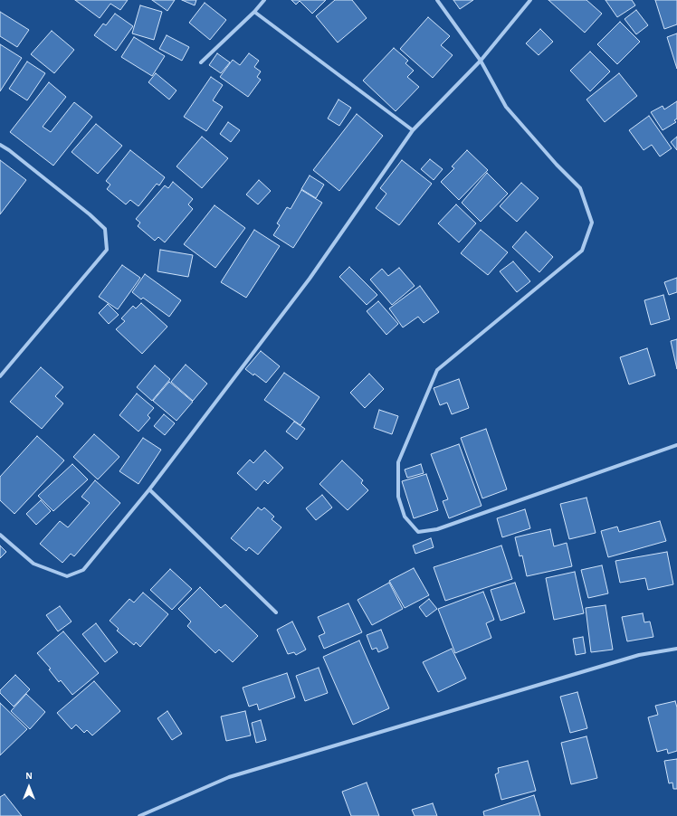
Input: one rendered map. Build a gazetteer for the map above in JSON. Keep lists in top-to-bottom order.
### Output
{
  "north": "top"
}
